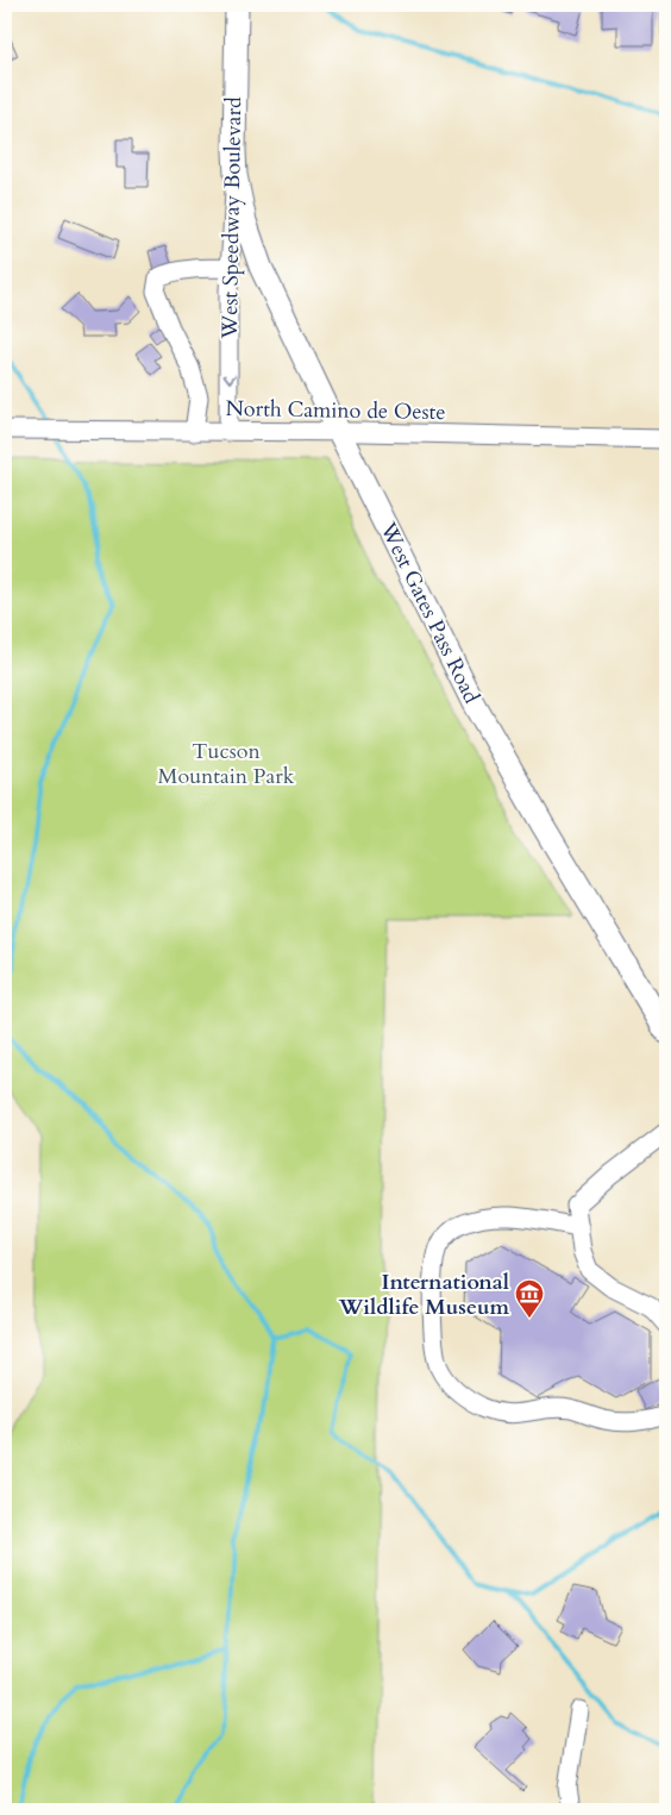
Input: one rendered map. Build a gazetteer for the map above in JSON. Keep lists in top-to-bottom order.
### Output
{
  "streets": {
    "main road": ["West Speedway Boulevard", "West Gates Pass Road"],
    "street": ["North Camino de Oeste"]
  },
  "crossings": [
    ["West Speedway Boulevard", "North Camino de Oeste"],
    ["West Speedway Boulevard", "West Gates Pass Road"],
    ["North Camino de Oeste", "West Gates Pass Road"]
  ],
  "one_way": ["West Speedway Boulevard"],
  "parks": ["Tucson Mountain Park"],
  "places": {
    "museum": ["International Wildlife Museum"]
  }
}
